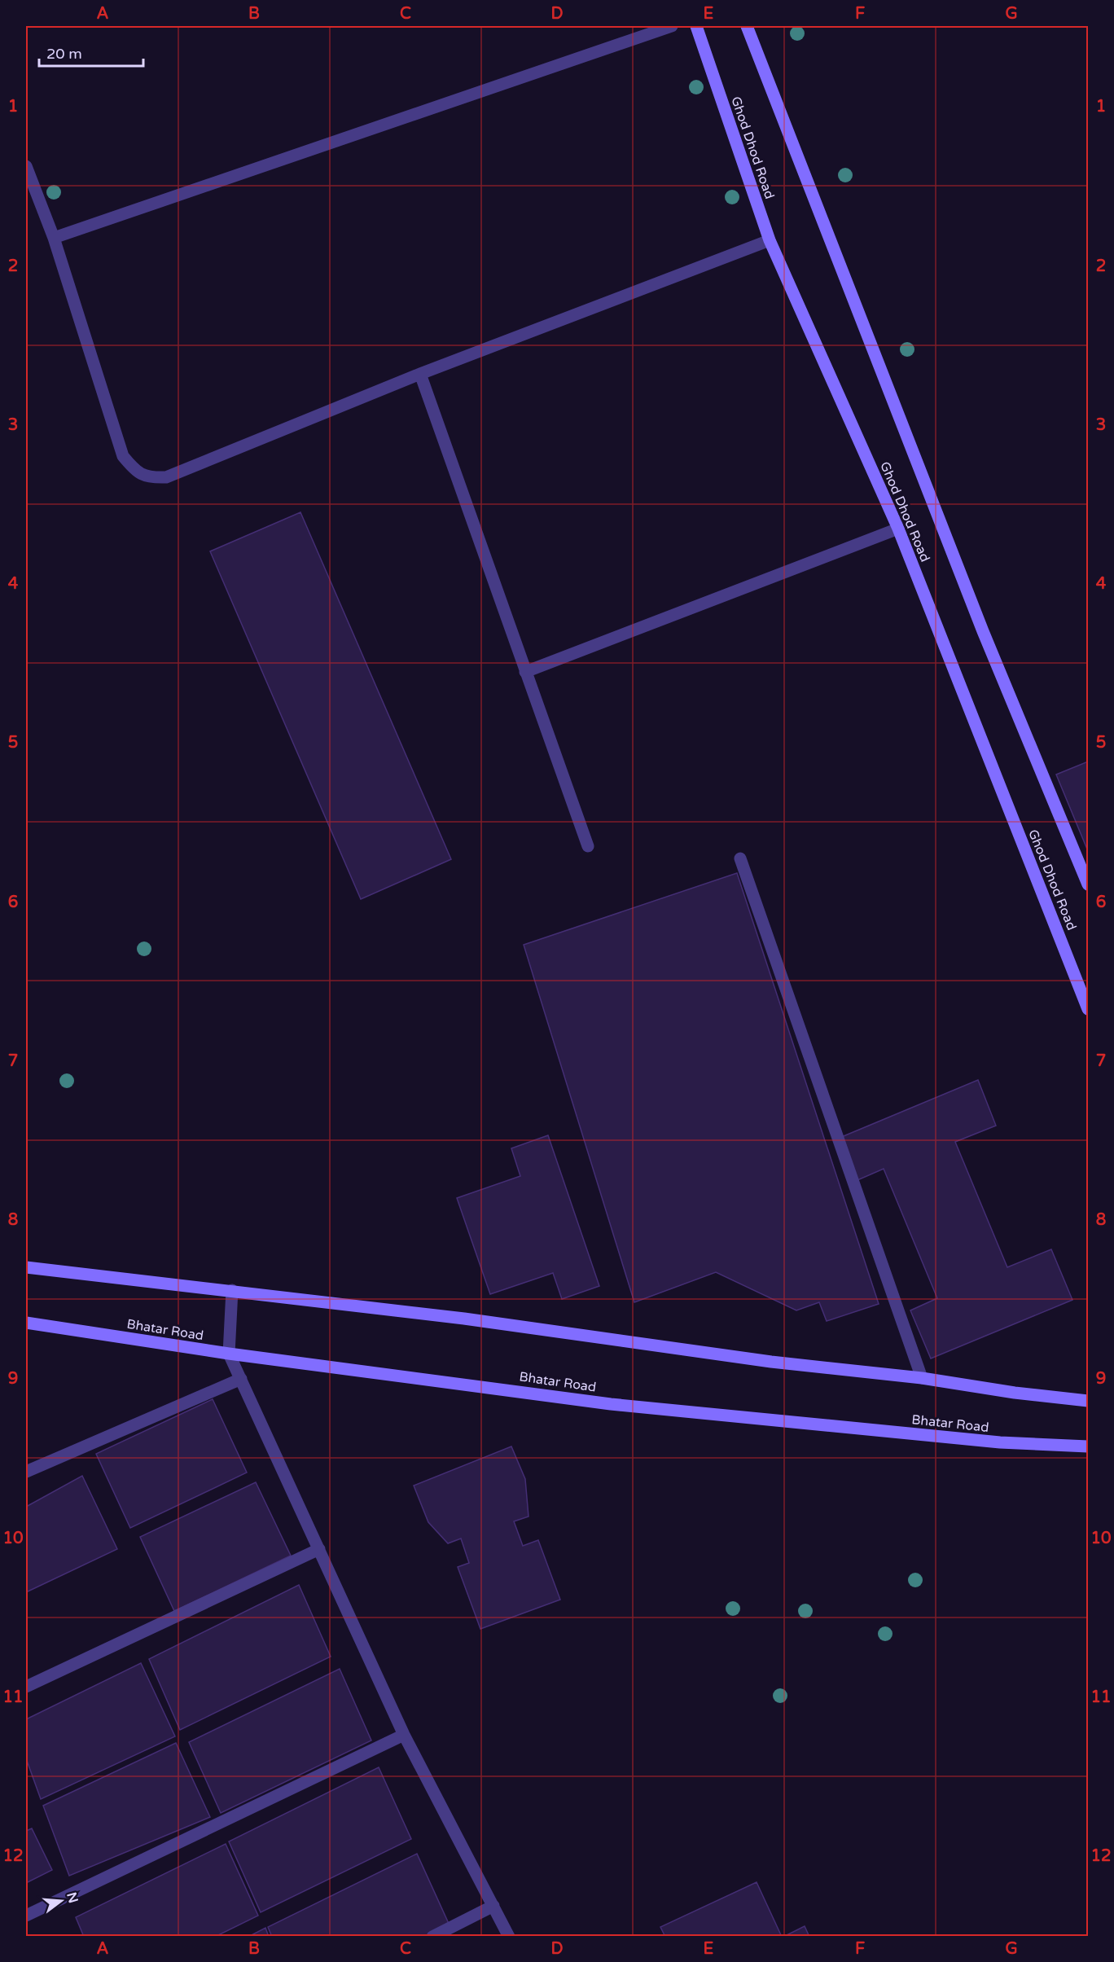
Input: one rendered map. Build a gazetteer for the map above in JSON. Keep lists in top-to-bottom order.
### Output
{
  "streets": {
    "main road": ["Ghod Dhod Road", "Bhatar Road"]
  },
  "scale_bar": "20 m",
  "north": "right",
  "grid": {
    "columns": [
      "A",
      "B",
      "C",
      "D",
      "E",
      "F",
      "G"
    ],
    "rows": [
      "1",
      "2",
      "3",
      "4",
      "5",
      "6",
      "7",
      "8",
      "9",
      "10",
      "11",
      "12"
    ]
  }
}
